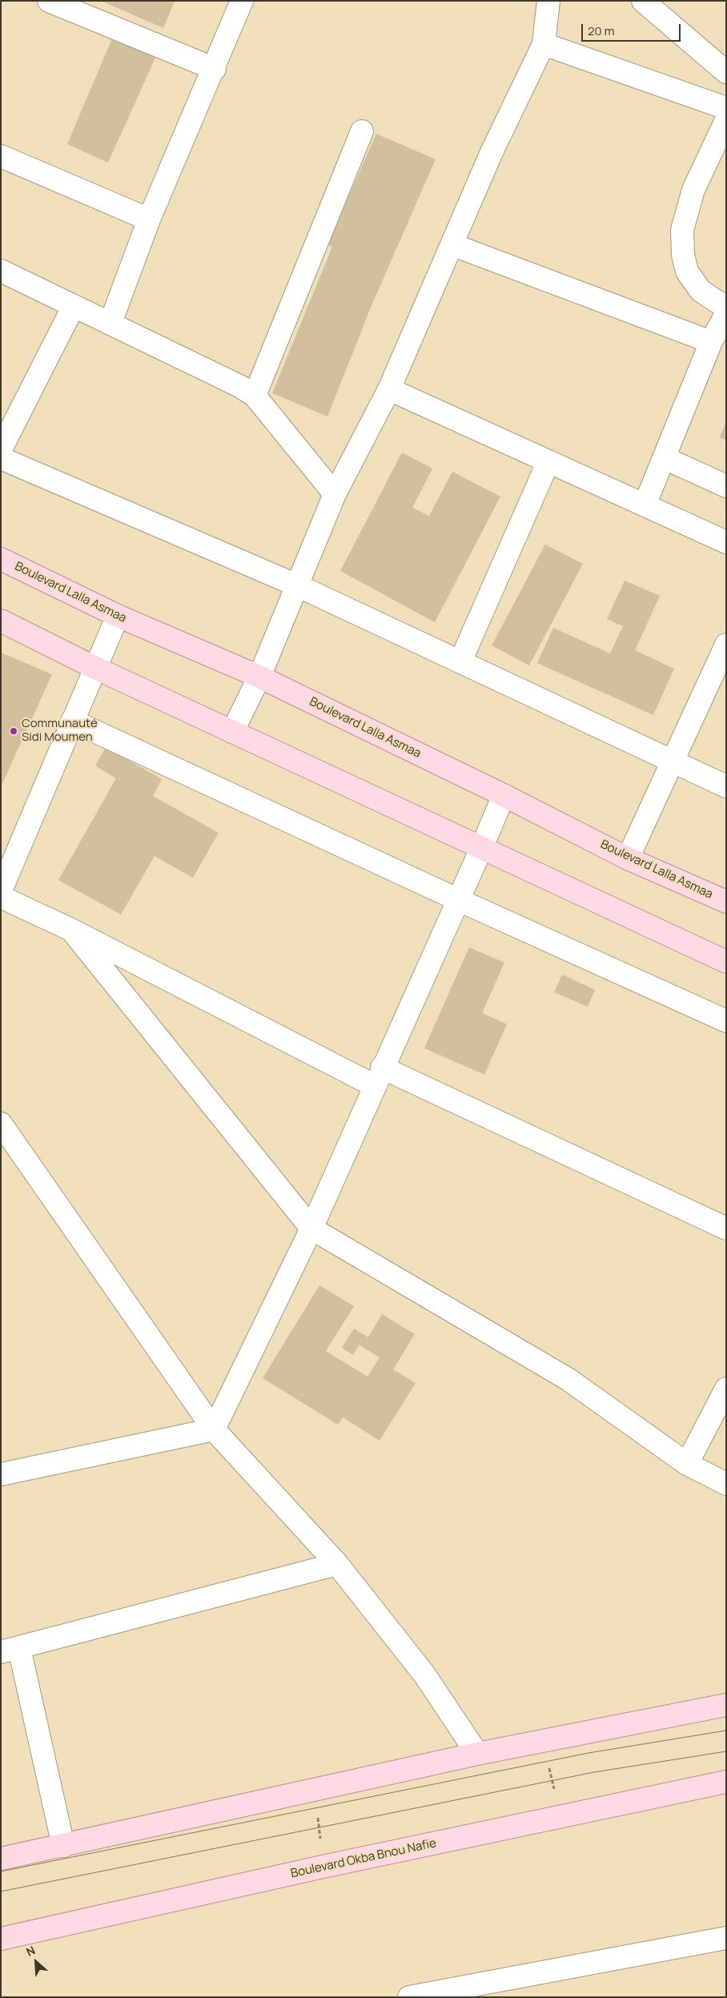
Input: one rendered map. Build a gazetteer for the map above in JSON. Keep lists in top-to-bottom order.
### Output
{
  "streets": {
    "main road": ["Boulevard Lalla Asmaa", "Boulevard Okba Bnou Nafie"]
  },
  "places": ["Communauté Sidi Moumen"],
  "scale_bar": "20 m",
  "north": "top left"
}
